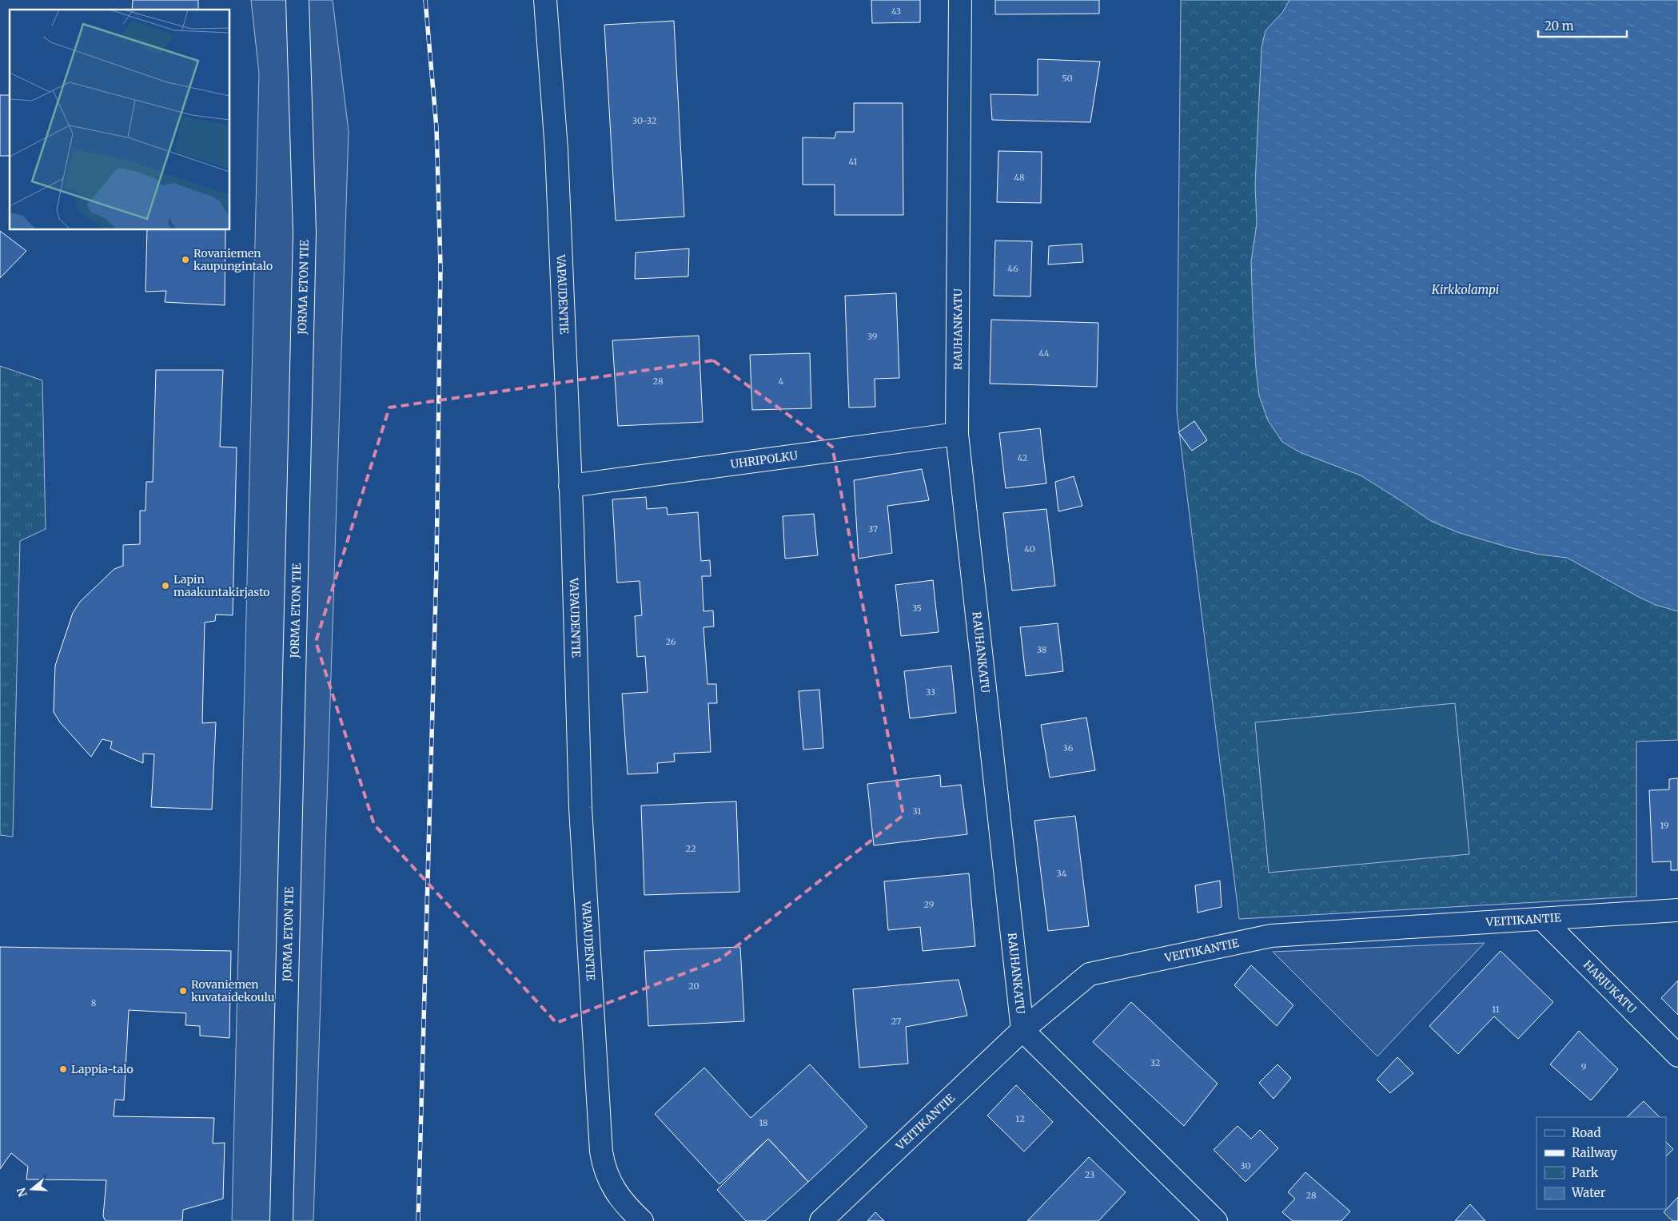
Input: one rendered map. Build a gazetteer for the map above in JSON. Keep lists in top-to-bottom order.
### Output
{
  "streets": {
    "street": [
      "JORMA ETON TIE",
      "VAPAUDENTIE",
      "RAUHANKATU",
      "UHRIPOLKU",
      "VEITIKANTIE",
      "HARJUKATU"
    ]
  },
  "crossings": [
    ["VAPAUDENTIE", "UHRIPOLKU"],
    ["RAUHANKATU", "UHRIPOLKU"],
    ["RAUHANKATU", "VEITIKANTIE"],
    ["VEITIKANTIE", "HARJUKATU"]
  ],
  "water": ["Kirkkolampi"],
  "places": [
    "Rovaniemen kaupungintalo",
    "Lapin maakuntakirjasto",
    "Rovaniemen kuvataidekoulu",
    "Lappia-talo"
  ],
  "house_numbers": [
    "43",
    "50",
    "30-32",
    "41",
    "48",
    "46",
    "39",
    "44",
    "28",
    "4",
    "42",
    "37",
    "40",
    "35",
    "26",
    "38",
    "33",
    "36",
    "31",
    "19",
    "22",
    "34",
    "29",
    "20",
    "8",
    "11",
    "27",
    "32",
    "9",
    "12",
    "18",
    "30",
    "23",
    "28"
  ],
  "legend": [
    "Road",
    "Railway",
    "Park",
    "Water"
  ],
  "scale_bar": "20 m",
  "north": "left"
}
